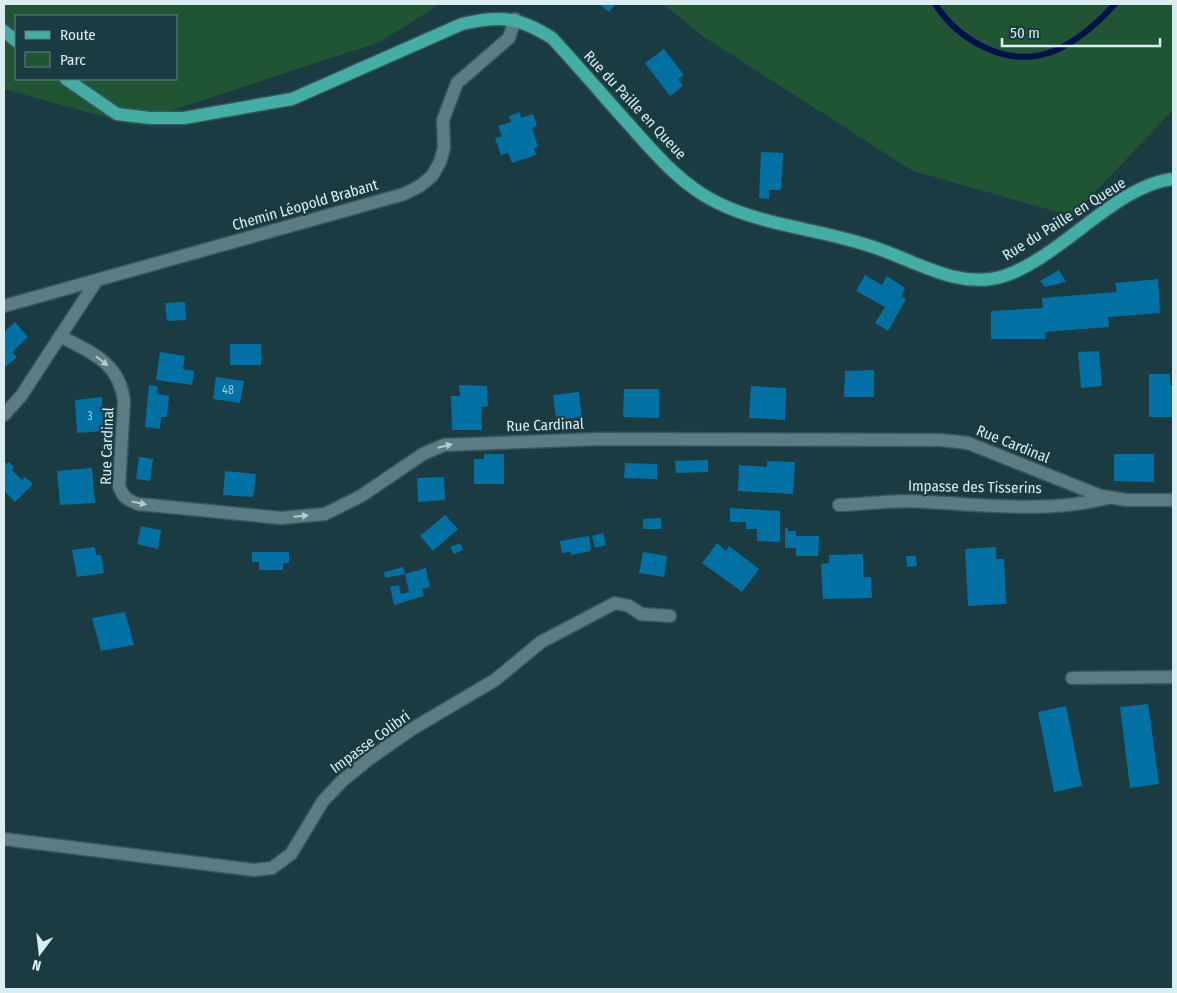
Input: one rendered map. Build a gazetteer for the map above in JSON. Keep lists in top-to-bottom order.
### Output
{
  "streets": {
    "main road": ["Rue du Paille en Queue"],
    "street": [
      "Chemin Léopold Brabant",
      "Rue Cardinal",
      "Impasse des Tisserins",
      "Impasse Colibri"
    ]
  },
  "crossings": [
    ["Rue du Paille en Queue", "Chemin Léopold Brabant"],
    ["Rue Cardinal", "Impasse des Tisserins"]
  ],
  "one_way": ["Rue Cardinal"],
  "house_numbers": ["48", "3"],
  "legend": ["Route", "Parc"],
  "scale_bar": "50 m",
  "north": "bottom"
}
